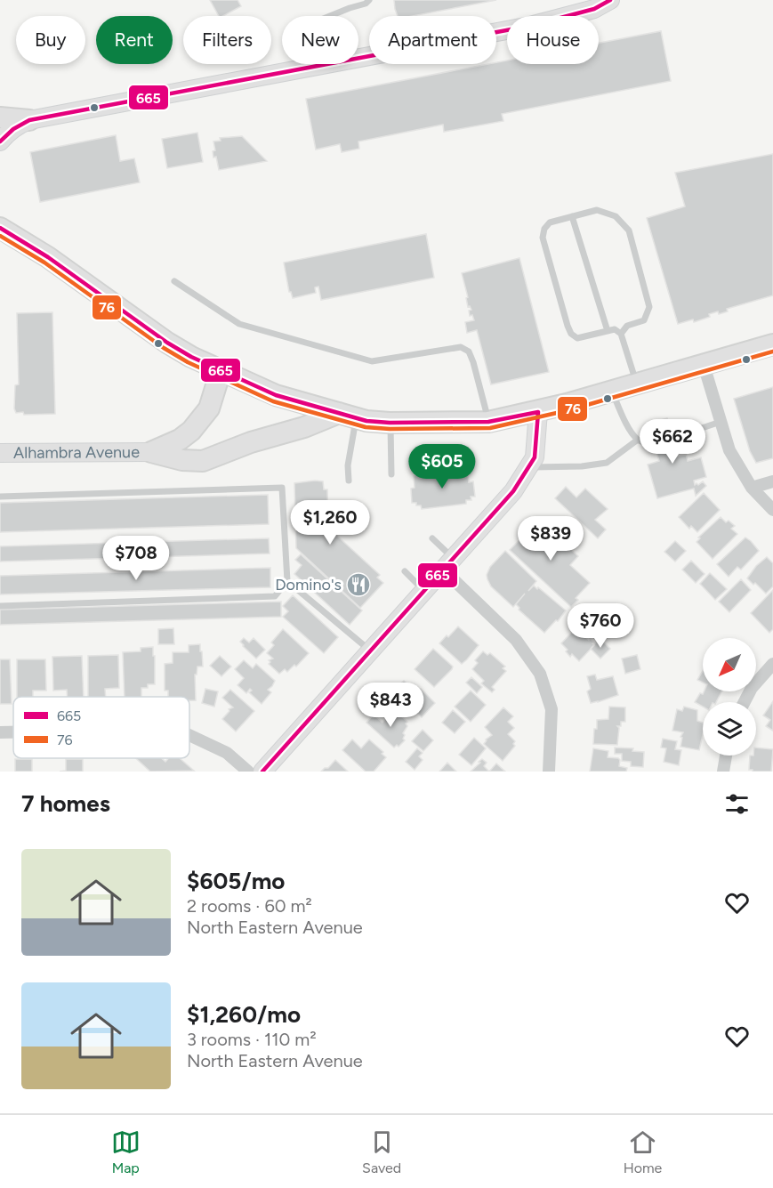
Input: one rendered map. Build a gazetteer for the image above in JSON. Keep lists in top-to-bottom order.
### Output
{
  "streets": {
    "main road": ["Alhambra Avenue"]
  },
  "places": {
    "restaurant": ["Domino's"]
  },
  "lines": ["transit line 665", "transit line 76"],
  "legend": ["665", "76"],
  "north": "bottom left",
  "page": {
    "chip": [
      "Buy",
      "Rent",
      "Filters",
      "New",
      "Apartment",
      "House"
    ],
    "price": [
      "$662",
      "$605",
      "$1,260",
      "$839",
      "$708",
      "$760",
      "$843"
    ],
    "heading": "7 homes",
    "list": [
      {
        "name": "$605/mo",
        "note": "2 rooms · 60 m² · North Eastern Avenue"
      },
      {
        "name": "$1,260/mo",
        "note": "3 rooms · 110 m² · North Eastern Avenue"
      }
    ],
    "tabs": ["Map", "Saved", "Home"]
  }
}
